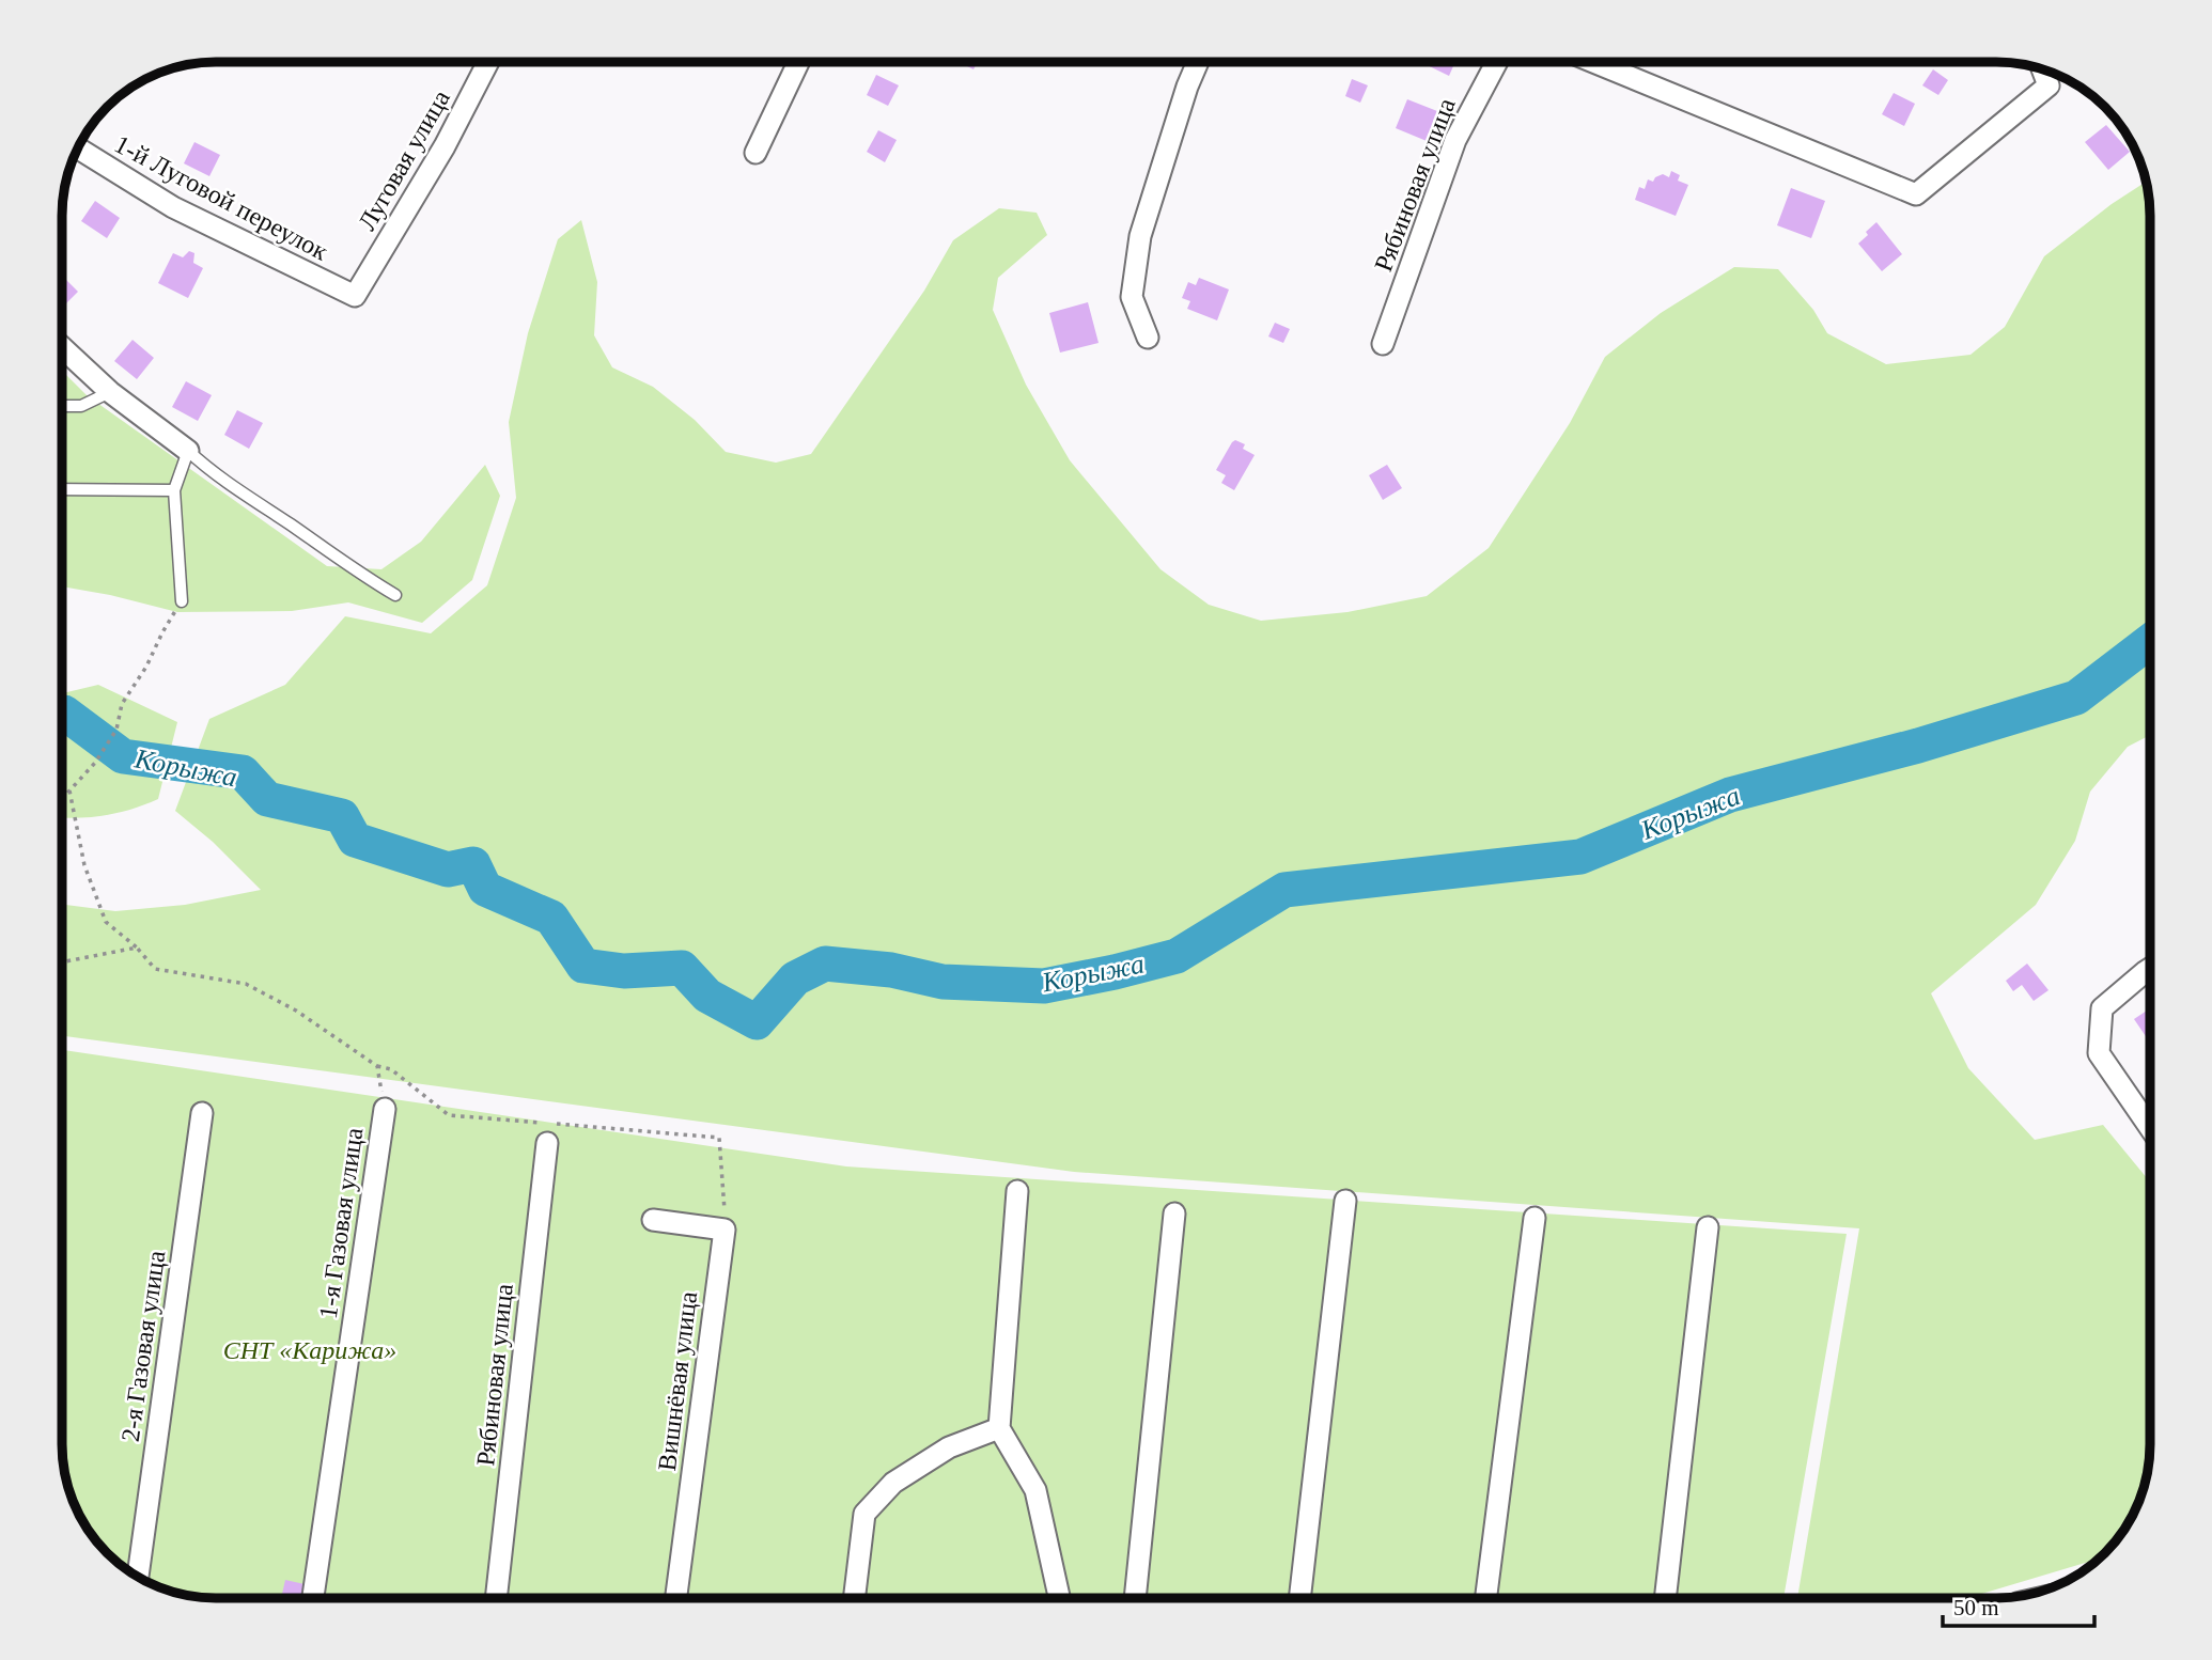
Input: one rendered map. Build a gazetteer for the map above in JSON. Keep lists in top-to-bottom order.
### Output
{
  "streets": {
    "street": [
      "Луговая улица",
      "Рябиновая улица",
      "1-й Луговой переулок",
      "1-я Газовая улица",
      "2-я Газовая улица",
      "Вишнёвая улица"
    ]
  },
  "crossings": [
    ["Луговая улица", "1-й Луговой переулок"]
  ],
  "water": ["Корыжа"],
  "parks": ["СНТ «Карижа»"],
  "scale_bar": "50 m"
}
